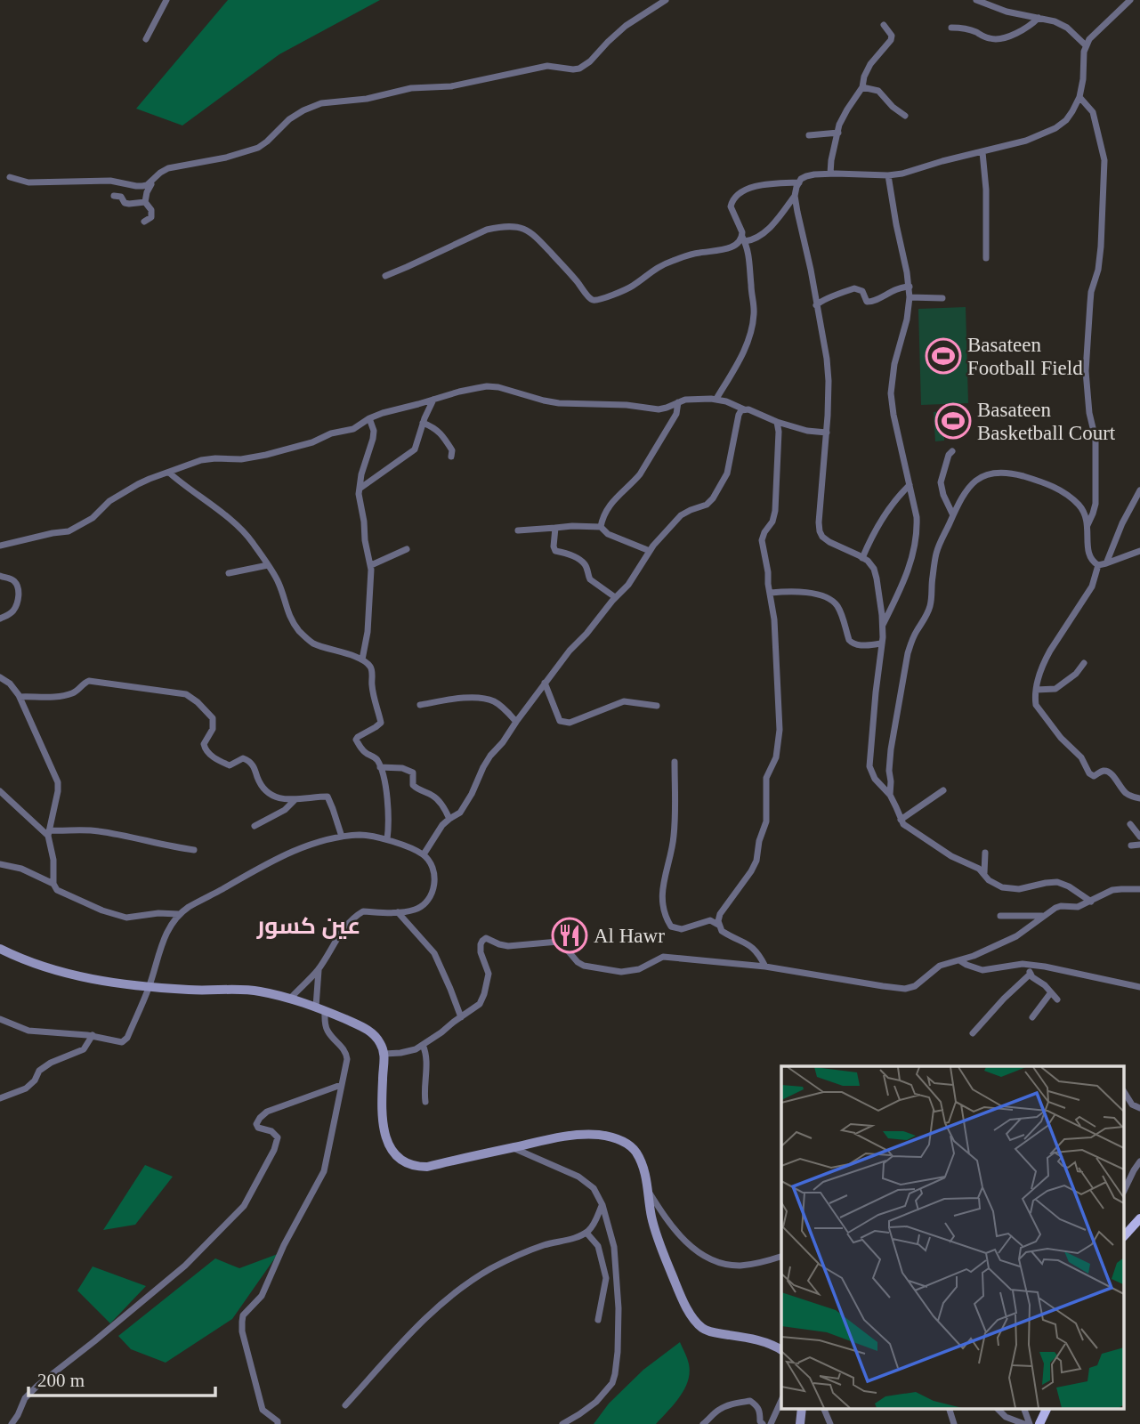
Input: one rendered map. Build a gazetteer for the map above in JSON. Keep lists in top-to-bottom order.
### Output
{
  "districts": ["عين كسور"],
  "places": {
    "sports": ["Basateen Football Field", "Basateen Basketball Court"],
    "restaurant": ["Al Hawr"]
  },
  "scale_bar": "200 m"
}
